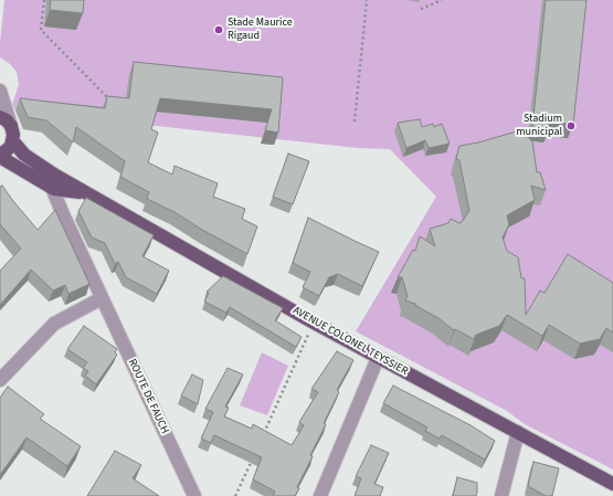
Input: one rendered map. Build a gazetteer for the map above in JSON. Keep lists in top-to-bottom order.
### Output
{
  "streets": {
    "main road": ["AVENUE COLONEL TEYSSIER"],
    "street": ["ROUTE DE FAUCH"]
  },
  "crossings": [
    ["AVENUE COLONEL TEYSSIER", "ROUTE DE FAUCH"]
  ],
  "places": ["Stade Maurice Rigaud", "Stadium municipal"]
}
